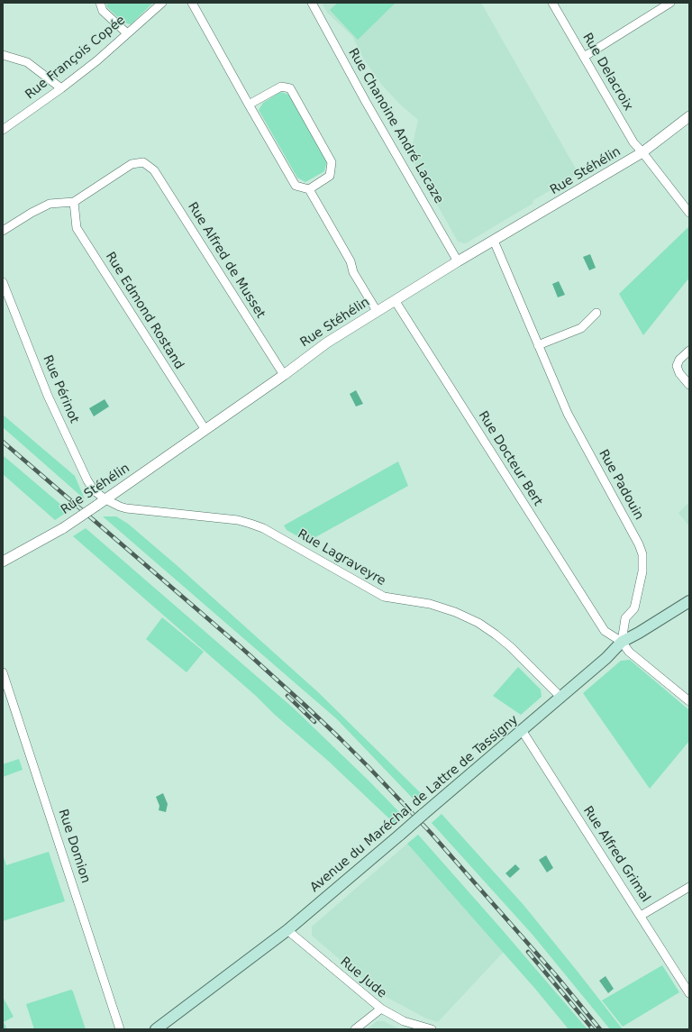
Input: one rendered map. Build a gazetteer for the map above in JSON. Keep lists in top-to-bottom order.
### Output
{
  "streets": {
    "main road": ["Avenue du Maréchal de Lattre de Tassigny"],
    "street": [
      "Rue François Copée",
      "Rue Delacroix",
      "Rue Chanoine André Lacaze",
      "Rue Stéhélin",
      "Rue Alfred de Musset",
      "Rue Edmond Rostand",
      "Rue Périnot",
      "Rue Docteur Bert",
      "Rue Padouin",
      "Rue Lagraveyre",
      "Rue Domion",
      "Rue Alfred Grimal",
      "Rue Jude"
    ]
  },
  "crossings": [
    ["Rue Delacroix", "Rue Stéhélin"],
    ["Rue Chanoine André Lacaze", "Rue Stéhélin"],
    ["Rue Stéhélin", "Rue Alfred de Musset"],
    ["Rue Stéhélin", "Rue Edmond Rostand"],
    ["Rue Stéhélin", "Rue Périnot"],
    ["Rue Stéhélin", "Rue Docteur Bert"],
    ["Rue Stéhélin", "Rue Padouin"],
    ["Rue Stéhélin", "Rue Lagraveyre"],
    ["Rue Alfred de Musset", "Rue Edmond Rostand"],
    ["Rue Périnot", "Rue Lagraveyre"],
    ["Rue Docteur Bert", "Rue Padouin"],
    ["Rue Docteur Bert", "Avenue du Maréchal de Lattre de Tassigny"],
    ["Rue Padouin", "Avenue du Maréchal de Lattre de Tassigny"],
    ["Rue Lagraveyre", "Avenue du Maréchal de Lattre de Tassigny"],
    ["Avenue du Maréchal de Lattre de Tassigny", "Rue Alfred Grimal"],
    ["Avenue du Maréchal de Lattre de Tassigny", "Rue Jude"]
  ]
}
